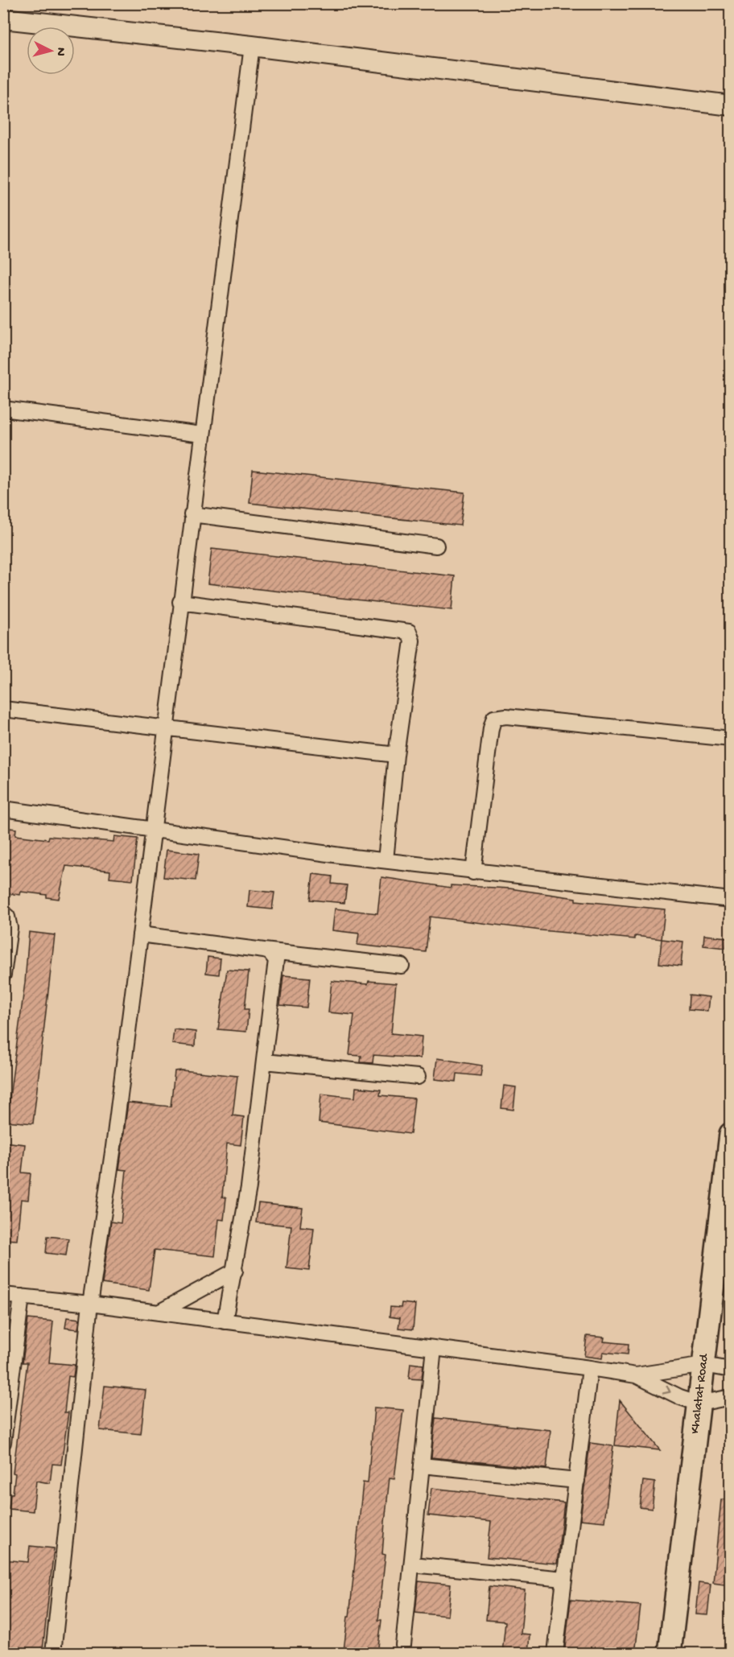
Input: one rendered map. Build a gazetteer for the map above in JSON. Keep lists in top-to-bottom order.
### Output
{
  "streets": {
    "main road": ["Khalatat Road"]
  },
  "north": "right"
}
